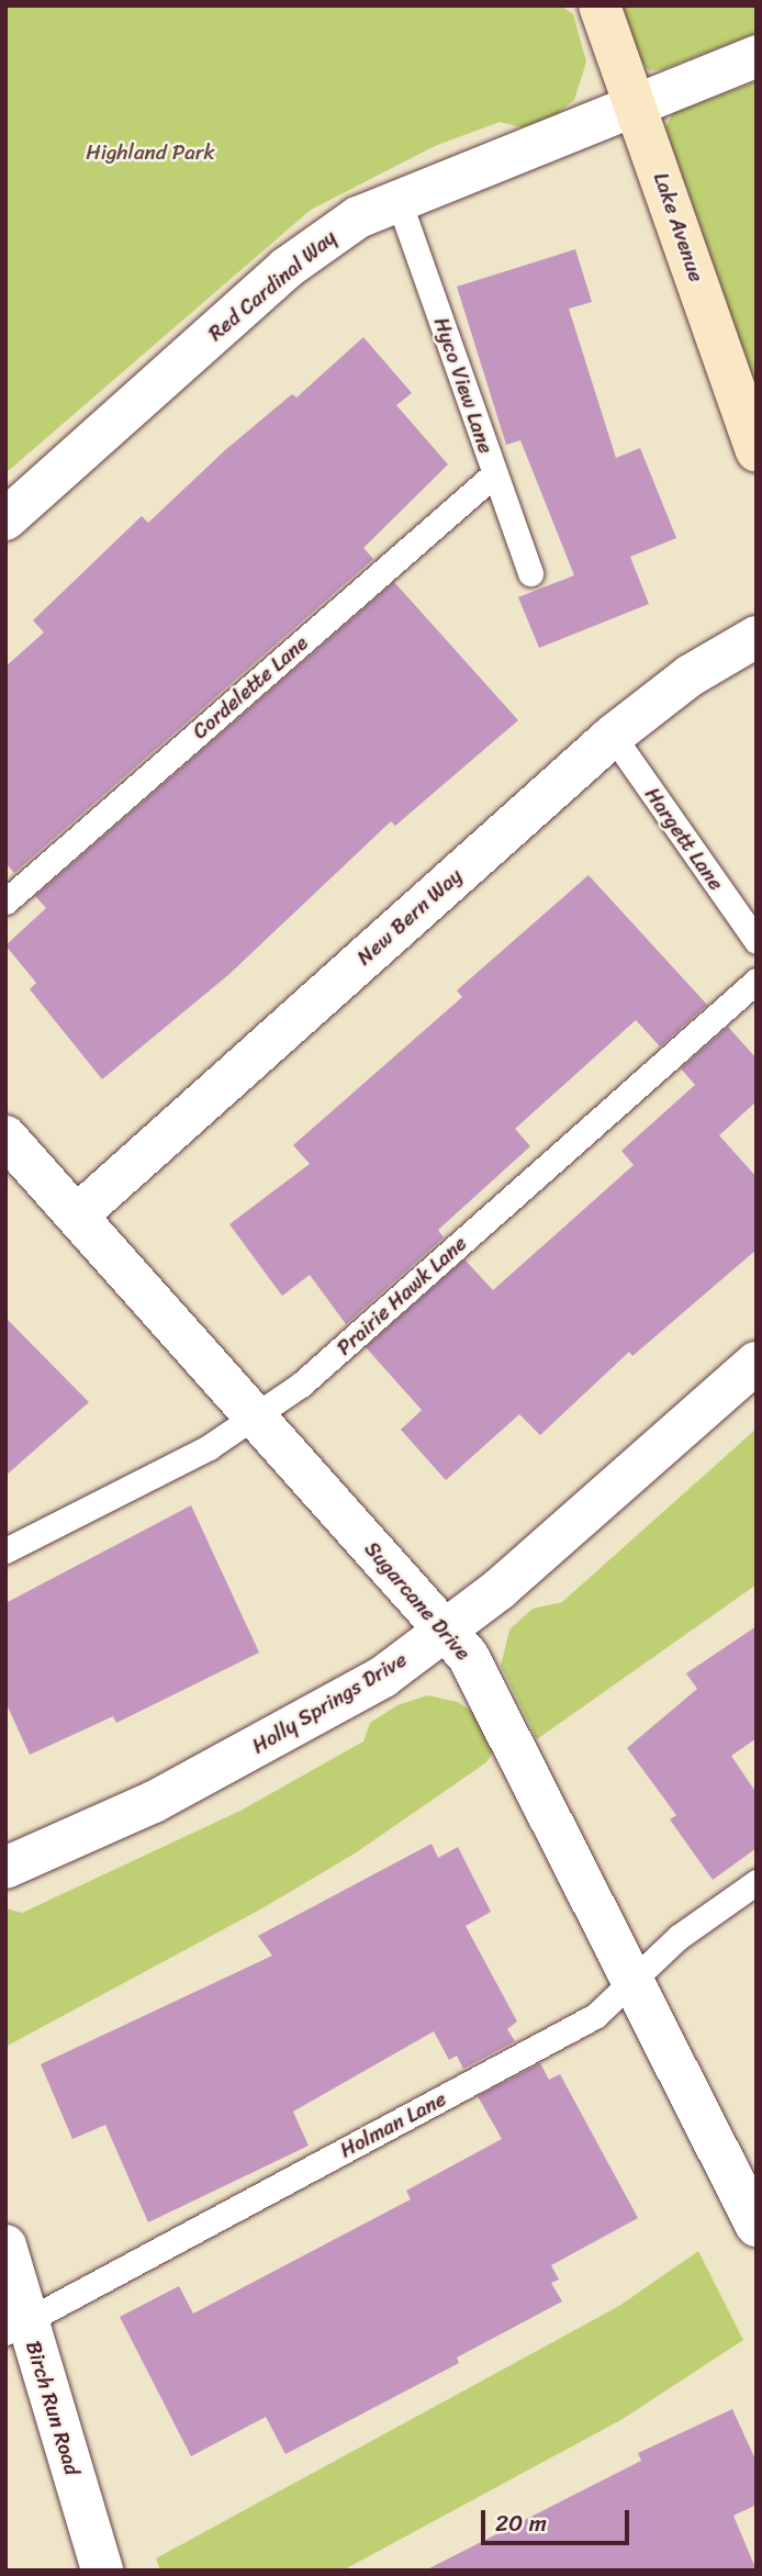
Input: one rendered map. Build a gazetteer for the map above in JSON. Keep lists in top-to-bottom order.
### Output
{
  "streets": {
    "street": [
      "Lake Avenue",
      "Red Cardinal Way",
      "New Bern Way",
      "Sugarcane Drive",
      "Holly Springs Drive",
      "Birch Run Road"
    ],
    "lane": [
      "Hyco View Lane",
      "Cordelette Lane",
      "Hargett Lane",
      "Prairie Hawk Lane",
      "Holman Lane"
    ]
  },
  "crossings": [
    ["Lake Avenue", "Red Cardinal Way"],
    ["Red Cardinal Way", "Hyco View Lane"],
    ["Hyco View Lane", "Cordelette Lane"],
    ["Hargett Lane", "New Bern Way"],
    ["New Bern Way", "Sugarcane Drive"],
    ["Prairie Hawk Lane", "Sugarcane Drive"],
    ["Sugarcane Drive", "Holly Springs Drive"],
    ["Sugarcane Drive", "Holman Lane"],
    ["Holman Lane", "Birch Run Road"]
  ],
  "parks": ["Highland Park"],
  "scale_bar": "20 m"
}
